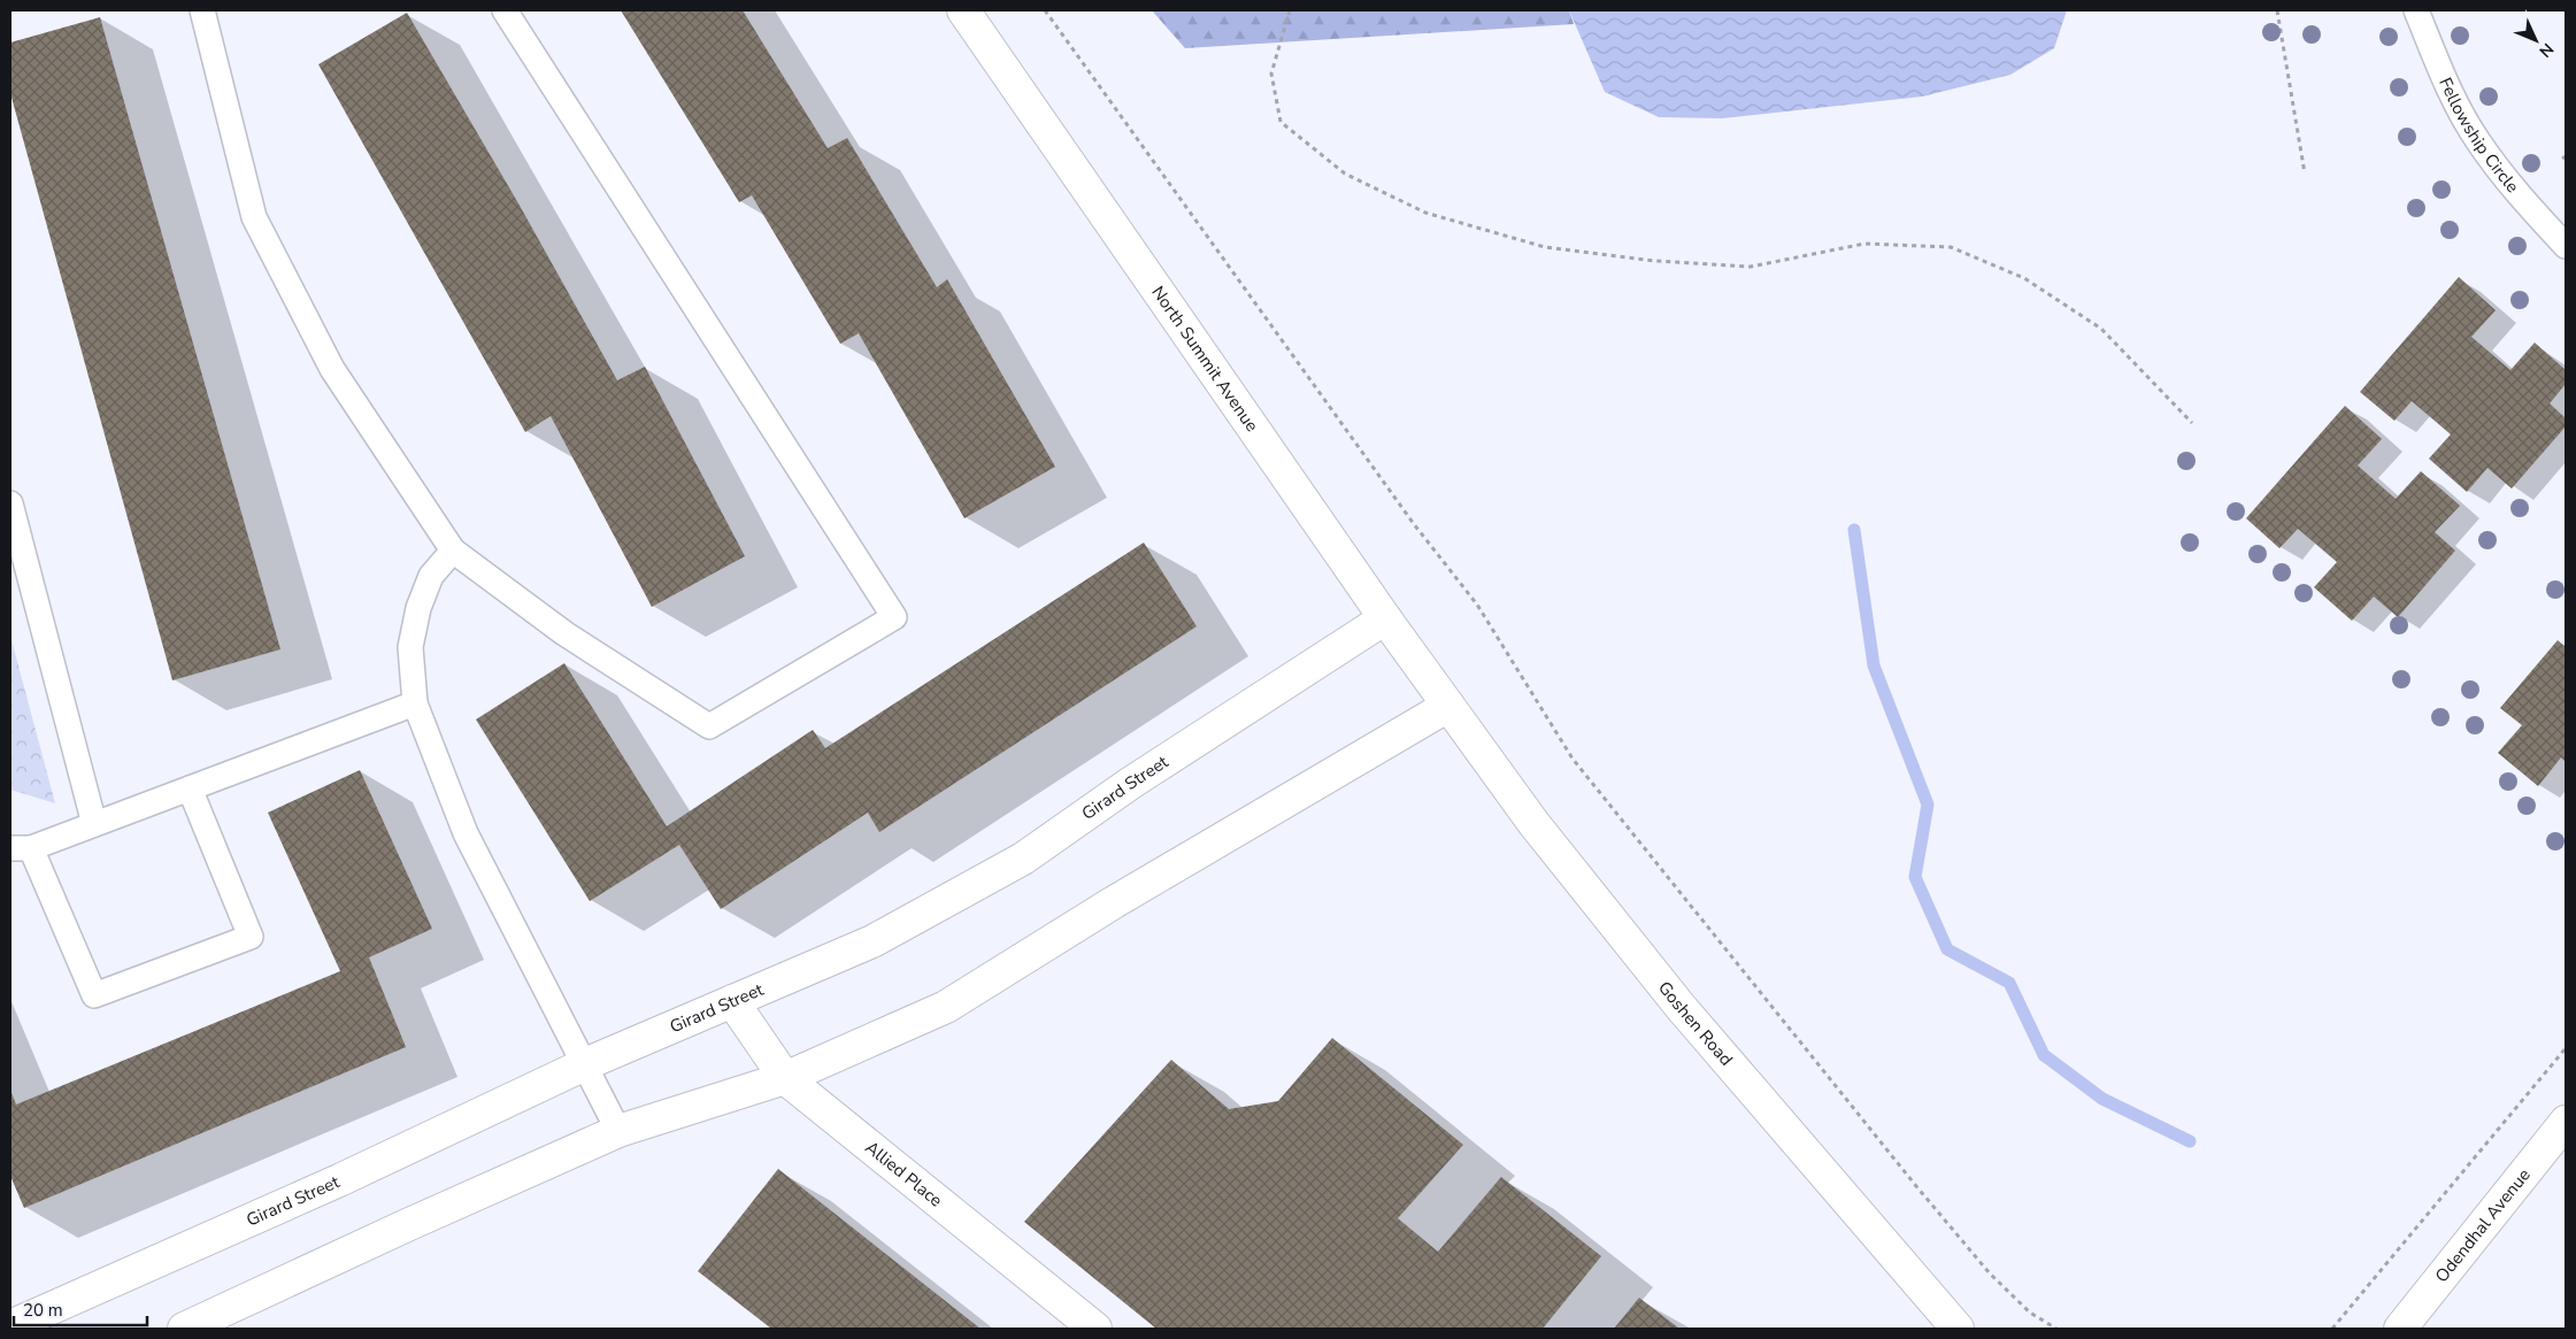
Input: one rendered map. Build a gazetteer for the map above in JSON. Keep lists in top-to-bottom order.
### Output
{
  "streets": {
    "street": [
      "North Summit Avenue",
      "Girard Street",
      "Goshen Road",
      "Allied Place",
      "Odendhal Avenue"
    ],
    "lane": ["Fellowship Circle"]
  },
  "crossings": [
    ["North Summit Avenue", "Girard Street"],
    ["North Summit Avenue", "Goshen Road"],
    ["Girard Street", "Allied Place"]
  ],
  "scale_bar": "20 m",
  "north": "bottom right"
}
